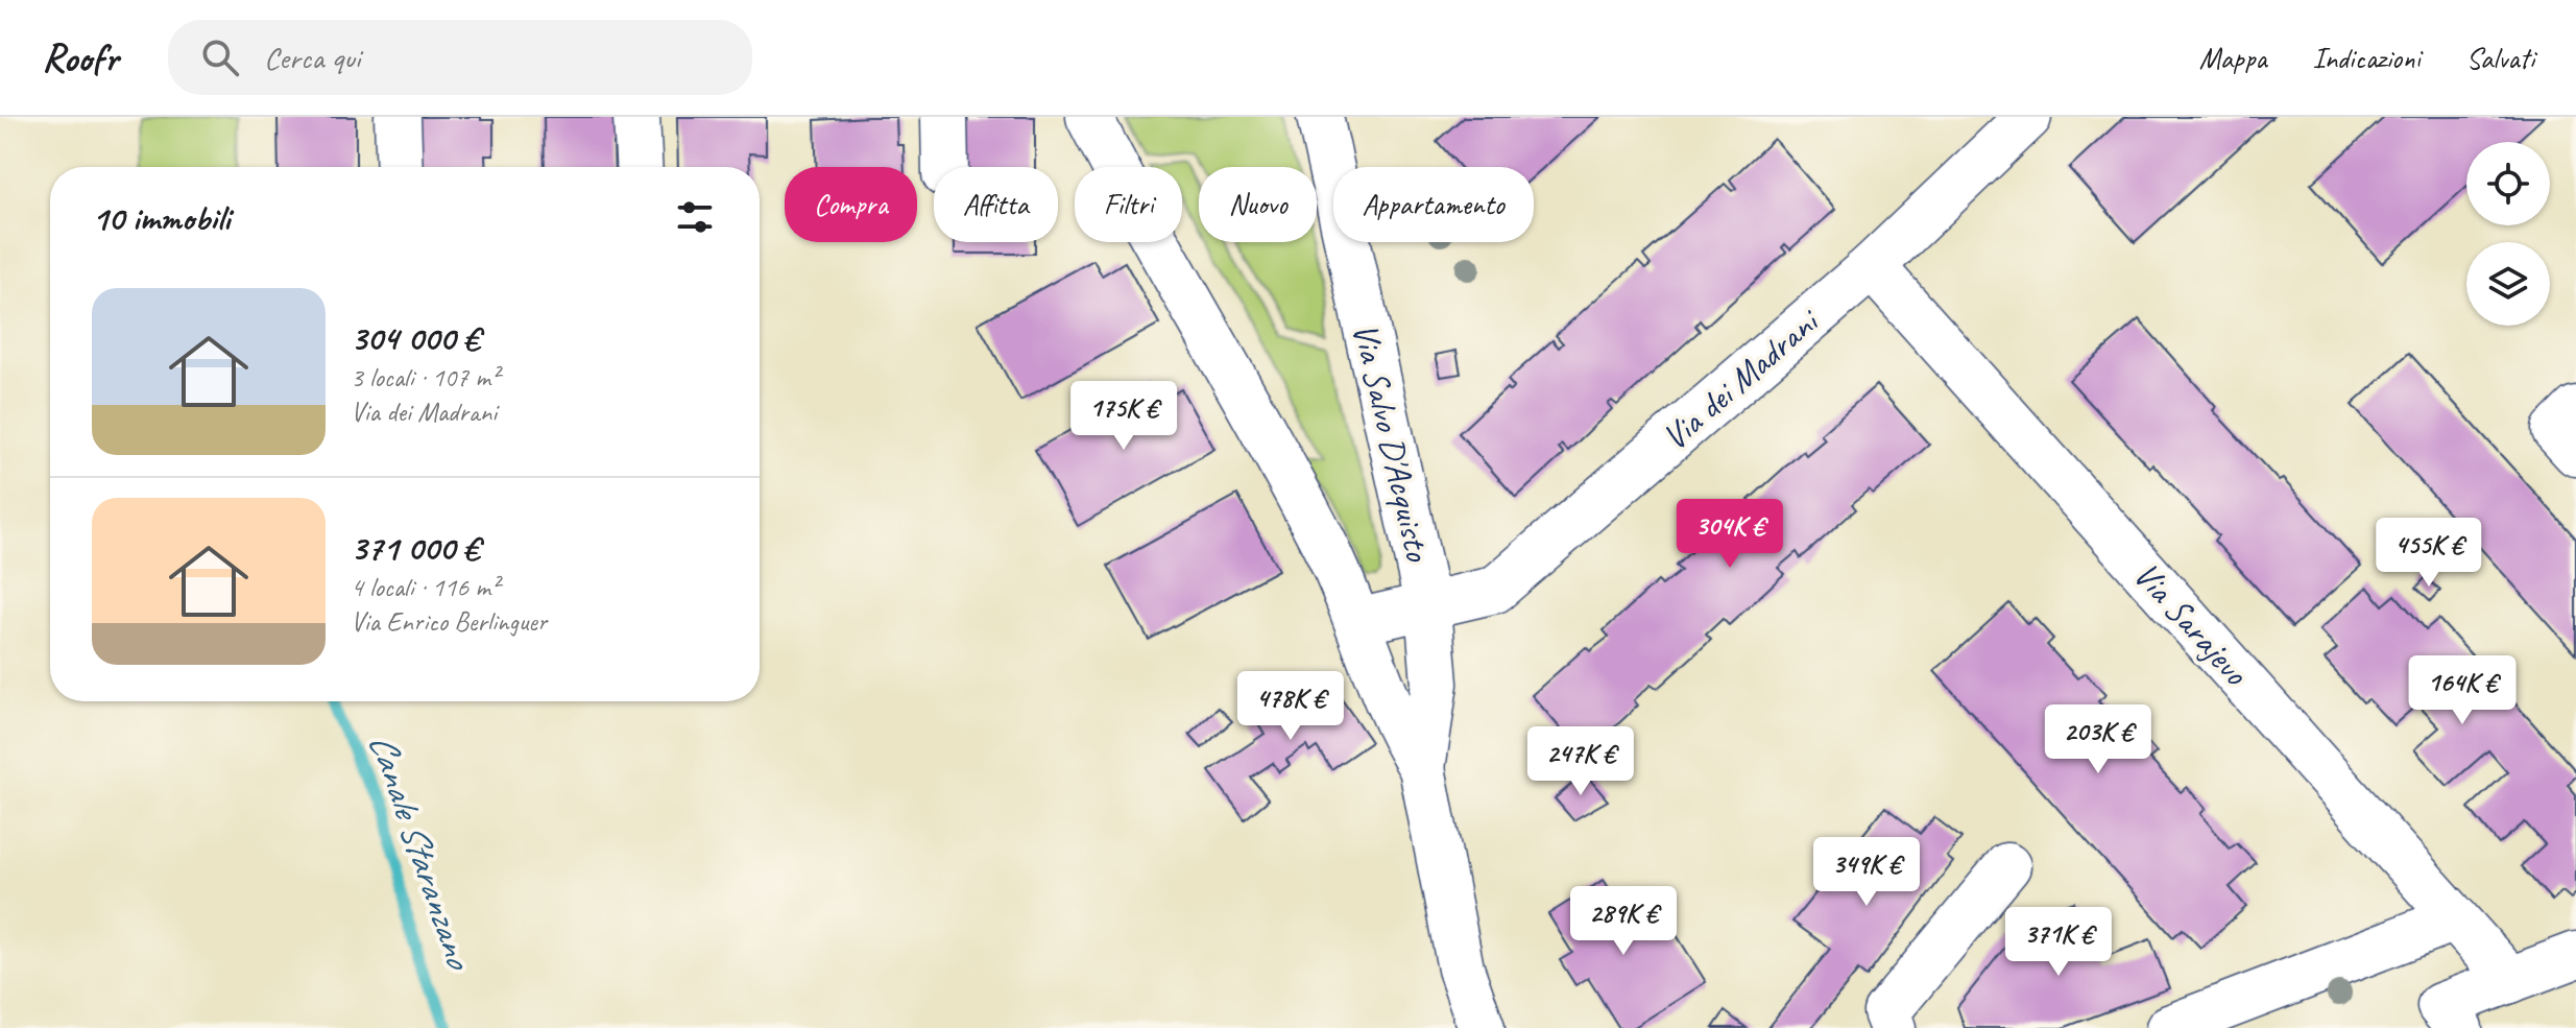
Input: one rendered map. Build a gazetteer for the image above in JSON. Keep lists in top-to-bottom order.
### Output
{
  "streets": {
    "street": ["Via dei Madrani", "Via Salvo D'Acquisto", "Via Sarajevo"]
  },
  "crossings": [
    ["Via dei Madrani", "Via Salvo D'Acquisto"],
    ["Via dei Madrani", "Via Sarajevo"]
  ],
  "water": ["Canale Staranzano"],
  "page": {
    "header": "Roofr",
    "search": "Cerca qui",
    "nav": ["Mappa", "Indicazioni", "Salvati"],
    "chip": [
      "Compra",
      "Affitta",
      "Filtri",
      "Nuovo",
      "Appartamento"
    ],
    "heading": "10 immobili",
    "list": [
      {
        "name": "304 000 €",
        "note": "3 locali · 107 m² · Via dei Madrani"
      },
      {
        "name": "371 000 €",
        "note": "4 locali · 116 m² · Via Enrico Berlinguer"
      }
    ],
    "price": [
      "175K €",
      "304K €",
      "455K €",
      "164K €",
      "478K €",
      "203K €",
      "247K €",
      "349K €",
      "289K €",
      "371K €"
    ]
  }
}
